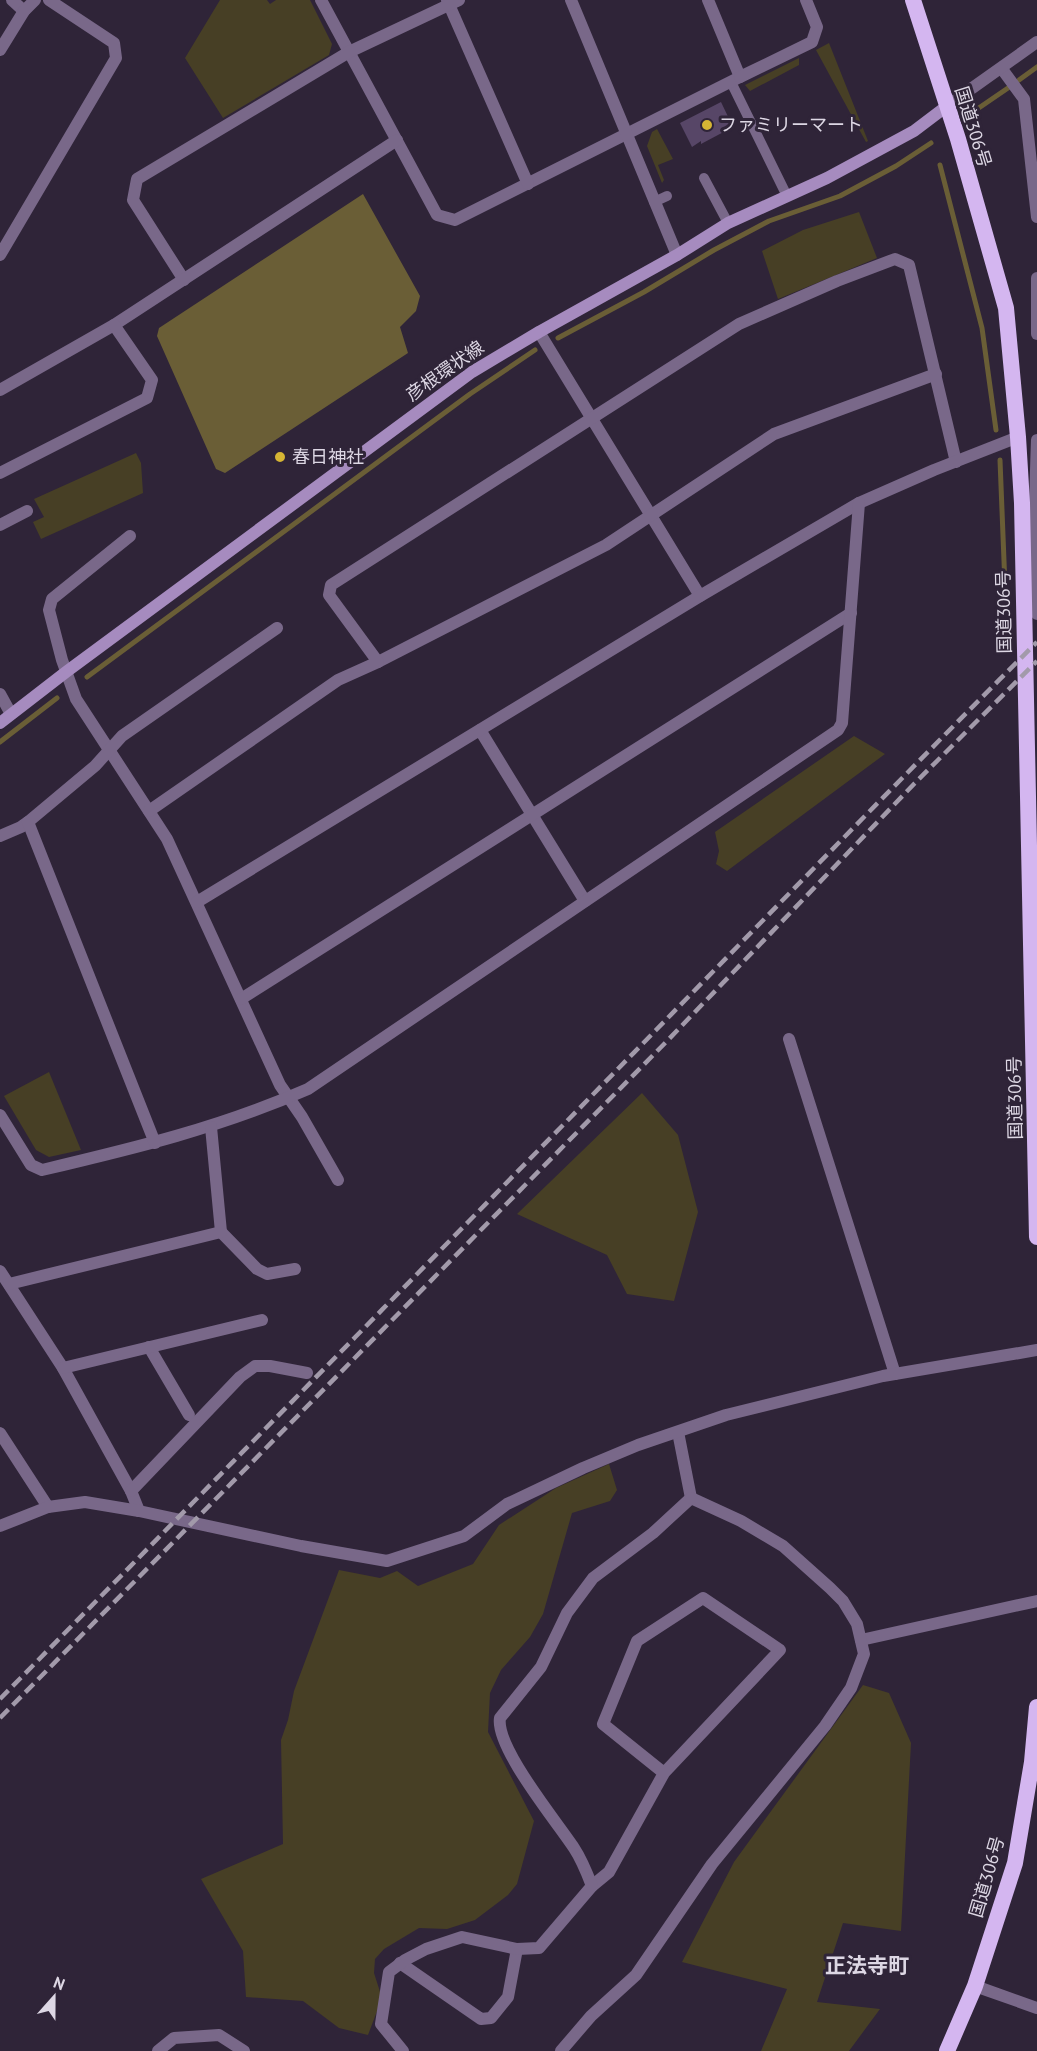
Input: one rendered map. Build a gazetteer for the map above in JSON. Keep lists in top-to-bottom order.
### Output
{
  "streets": {
    "highway": ["国道306号"],
    "main road": ["彦根環状線"]
  },
  "crossings": [
    ["国道306号", "彦根環状線"]
  ],
  "districts": ["正法寺町"],
  "places": ["ファミリーマート", "春日神社"],
  "north": "top"
}
